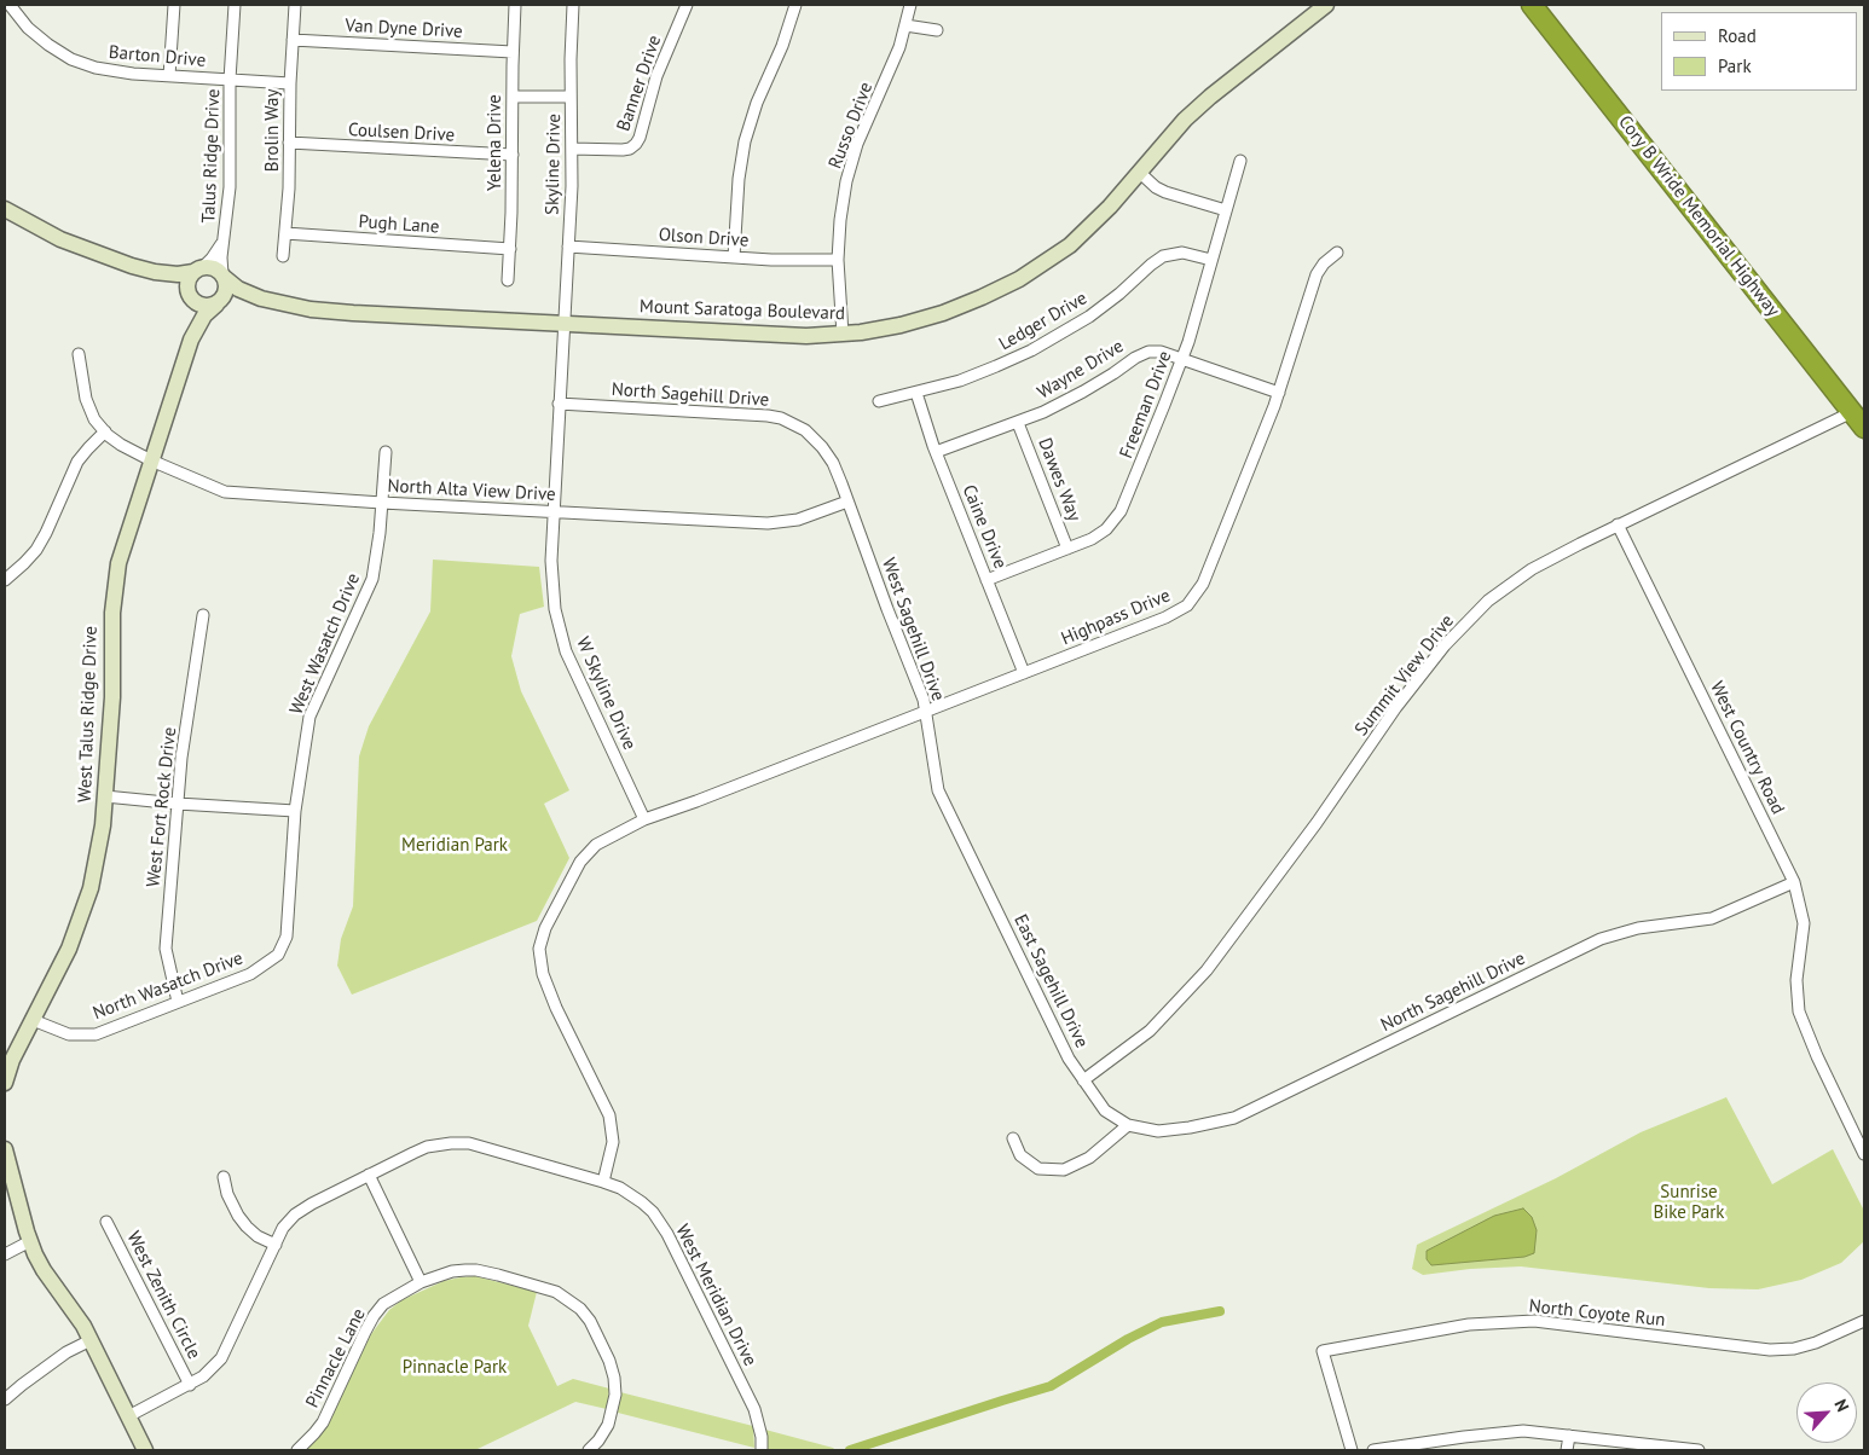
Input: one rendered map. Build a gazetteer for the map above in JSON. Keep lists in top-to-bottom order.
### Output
{
  "streets": {
    "highway": ["Cory B Wride Memorial Highway"],
    "street": [
      "Van Dyne Drive",
      "Barton Drive",
      "Banner Drive",
      "Russo Drive",
      "Brolin Way",
      "Coulsen Drive",
      "Yelena Drive",
      "Talus Ridge Drive",
      "Skyline Drive",
      "Pugh Lane",
      "Olson Drive",
      "Mount Saratoga Boulevard",
      "Ledger Drive",
      "Wayne Drive",
      "North Sagehill Drive",
      "Freeman Drive",
      "Dawes Way",
      "North Alta View Drive",
      "Caine Drive",
      "Highpass Drive",
      "West Sagehill Drive",
      "West Wasatch Drive",
      "Summit View Drive",
      "W Skyline Drive",
      "West Talus Ridge Drive",
      "West Country Road",
      "West Fort Rock Drive",
      "East Sagehill Drive",
      "North Wasatch Drive",
      "West Zenith Circle",
      "West Meridian Drive",
      "North Coyote Run",
      "Pinnacle Lane"
    ]
  },
  "crossings": [
    ["Van Dyne Drive", "Brolin Way"],
    ["Van Dyne Drive", "Yelena Drive"],
    ["Barton Drive", "Brolin Way"],
    ["Barton Drive", "Talus Ridge Drive"],
    ["Banner Drive", "Skyline Drive"],
    ["Russo Drive", "Olson Drive"],
    ["Russo Drive", "Mount Saratoga Boulevard"],
    ["Brolin Way", "Coulsen Drive"],
    ["Brolin Way", "Pugh Lane"],
    ["Coulsen Drive", "Yelena Drive"],
    ["Yelena Drive", "Pugh Lane"],
    ["Talus Ridge Drive", "Mount Saratoga Boulevard"],
    ["Talus Ridge Drive", "West Talus Ridge Drive"],
    ["Skyline Drive", "Olson Drive"],
    ["Skyline Drive", "Mount Saratoga Boulevard"],
    ["Skyline Drive", "W Skyline Drive"],
    ["Cory B Wride Memorial Highway", "Summit View Drive"],
    ["Mount Saratoga Boulevard", "W Skyline Drive"],
    ["Mount Saratoga Boulevard", "West Talus Ridge Drive"],
    ["Ledger Drive", "Freeman Drive"],
    ["Ledger Drive", "Caine Drive"],
    ["Wayne Drive", "Freeman Drive"],
    ["Wayne Drive", "Dawes Way"],
    ["Wayne Drive", "Caine Drive"],
    ["Wayne Drive", "Highpass Drive"],
    ["North Sagehill Drive", "North Alta View Drive"],
    ["North Sagehill Drive", "West Sagehill Drive"],
    ["North Sagehill Drive", "W Skyline Drive"],
    ["North Sagehill Drive", "West Country Road"],
    ["North Sagehill Drive", "East Sagehill Drive"],
    ["Freeman Drive", "Dawes Way"],
    ["Freeman Drive", "Caine Drive"],
    ["North Alta View Drive", "West Sagehill Drive"],
    ["North Alta View Drive", "West Wasatch Drive"],
    ["North Alta View Drive", "W Skyline Drive"],
    ["North Alta View Drive", "West Talus Ridge Drive"],
    ["Caine Drive", "Highpass Drive"],
    ["Highpass Drive", "West Sagehill Drive"],
    ["Highpass Drive", "W Skyline Drive"],
    ["Highpass Drive", "West Meridian Drive"],
    ["West Sagehill Drive", "East Sagehill Drive"],
    ["West Wasatch Drive", "North Wasatch Drive"],
    ["Summit View Drive", "West Country Road"],
    ["Summit View Drive", "East Sagehill Drive"],
    ["West Talus Ridge Drive", "North Wasatch Drive"],
    ["West Fort Rock Drive", "North Wasatch Drive"],
    ["West Zenith Circle", "West Meridian Drive"]
  ],
  "parks": ["Meridian Park", "Sunrise Bike Park", "Pinnacle Park"],
  "legend": ["Road", "Park"],
  "north": "top right"
}
